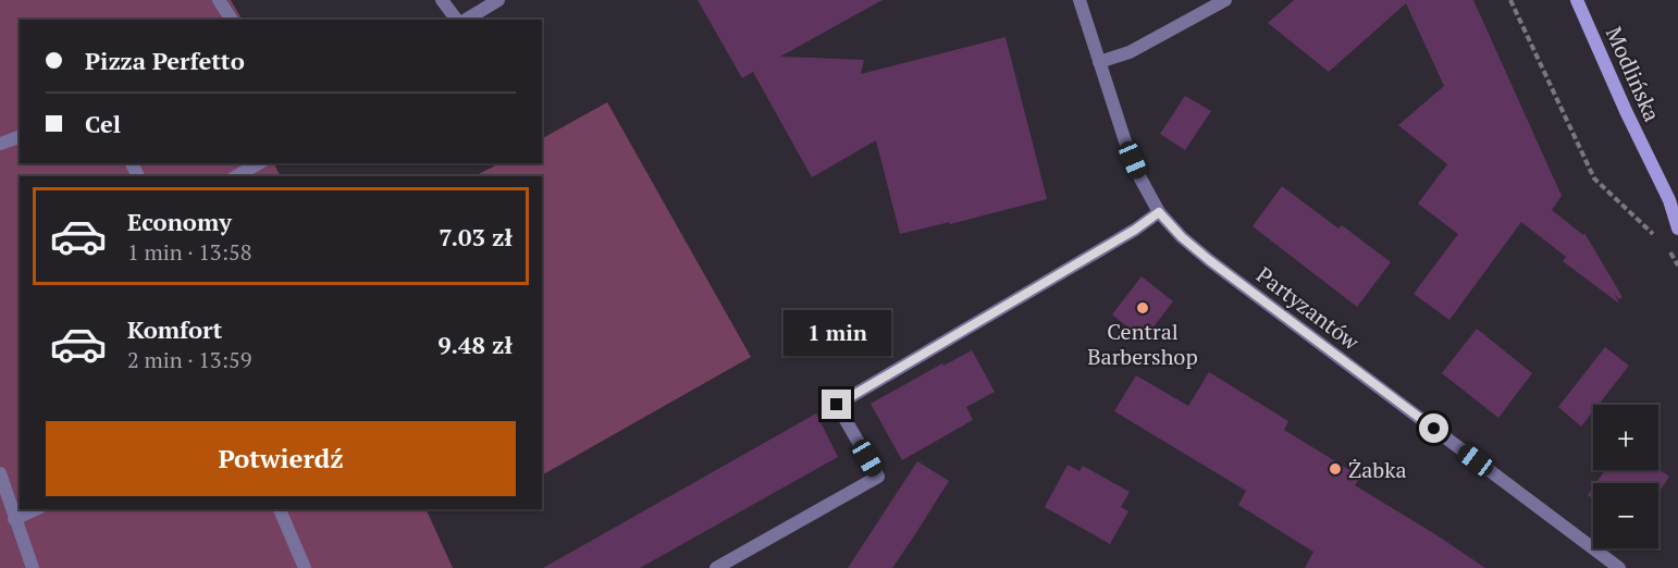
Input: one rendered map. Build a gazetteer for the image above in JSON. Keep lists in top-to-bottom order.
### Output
{
  "streets": {
    "main road": ["Modlińska"],
    "street": ["Partyzantów"]
  },
  "places": ["Central Barbershop", "Żabka"],
  "page": {
    "banner": ["Pizza Perfetto", "Cel"],
    "list": [
      {
        "name": "Economy",
        "note": "1 min · 13:58",
        "value": "7.03 zł"
      },
      {
        "name": "Komfort",
        "note": "2 min · 13:59",
        "value": "9.48 zł"
      }
    ],
    "bubble": "1 min",
    "map_buttons": ["+", "−"],
    "buttons": "Potwierdź"
  }
}
